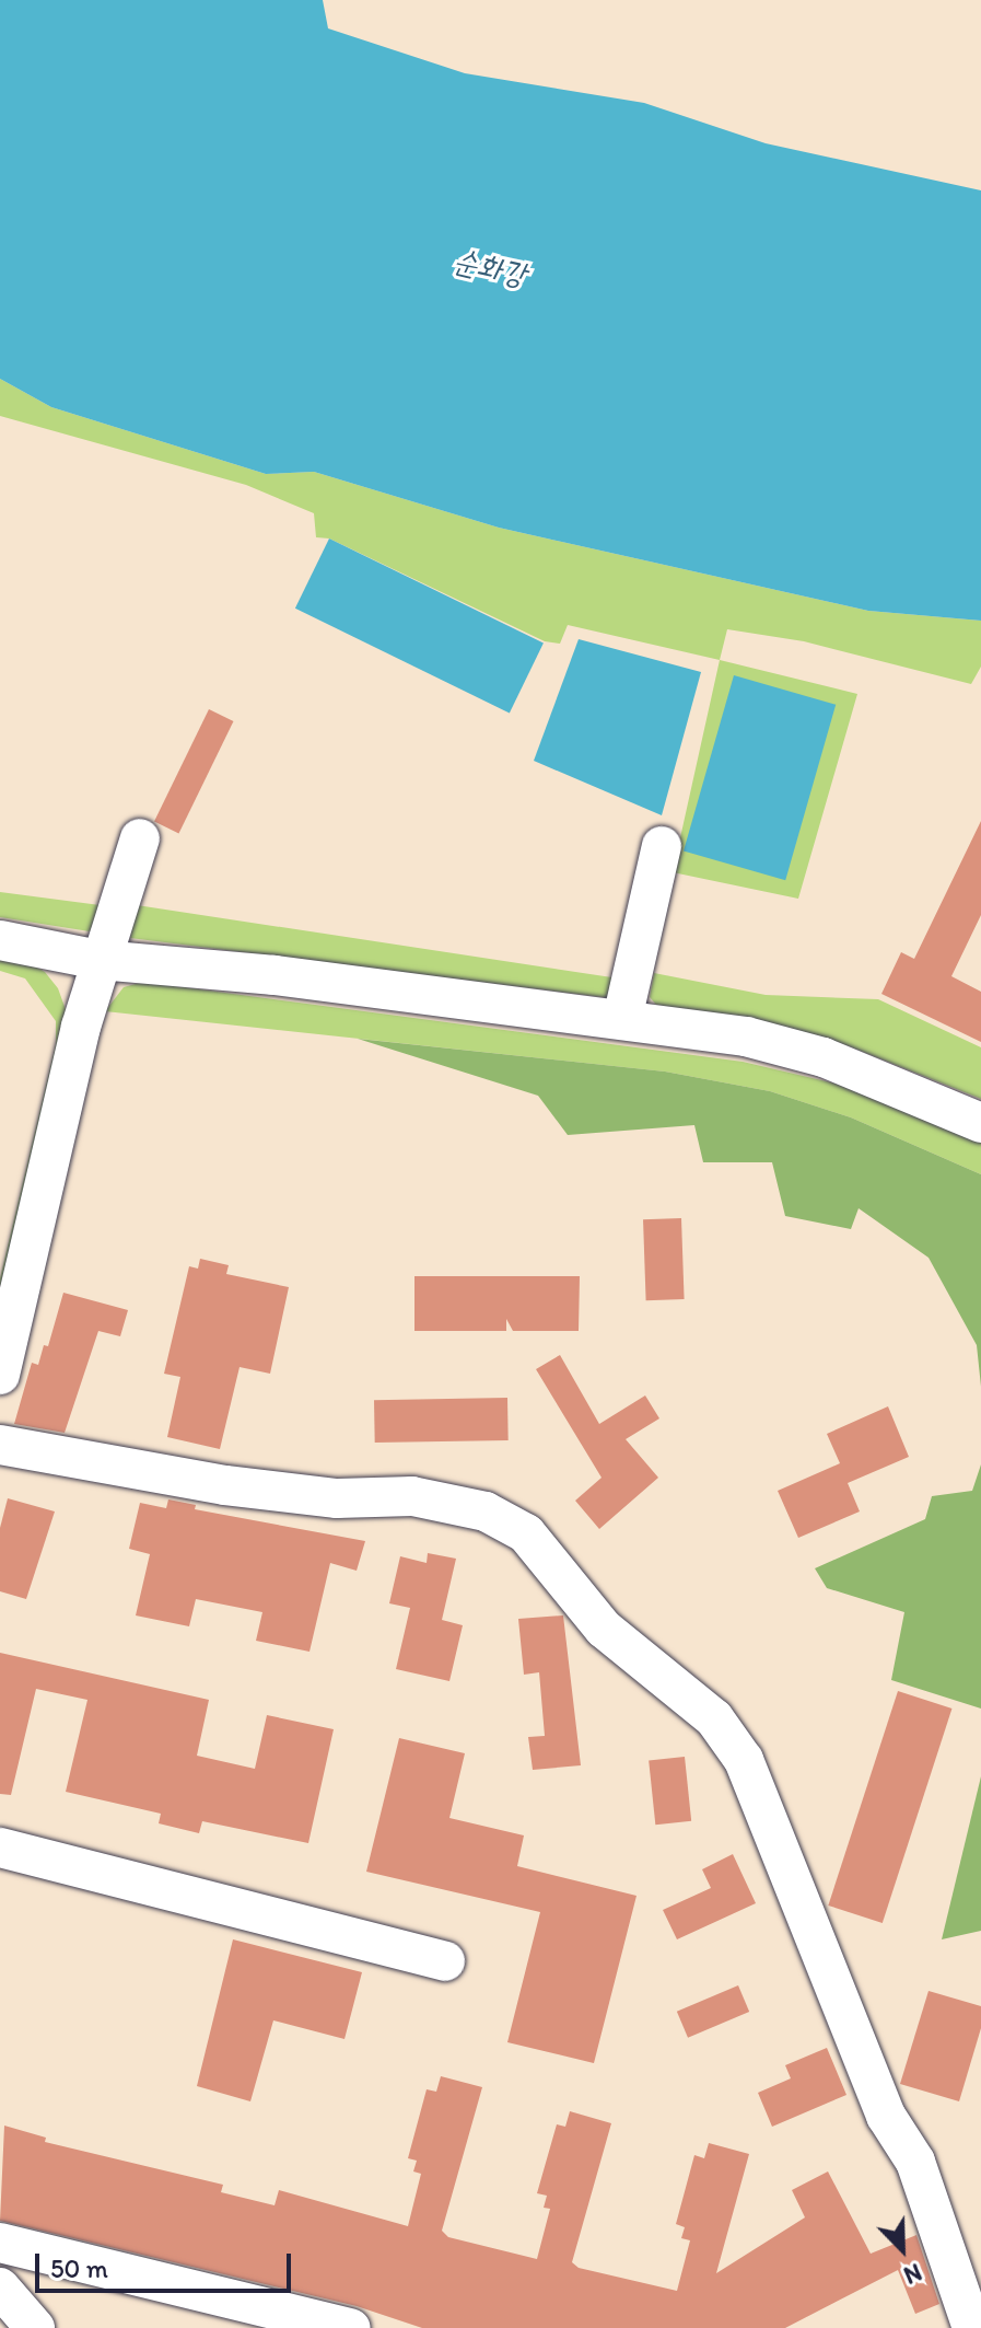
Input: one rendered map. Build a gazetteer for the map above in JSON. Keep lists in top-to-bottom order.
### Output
{
  "water": ["순화강"],
  "scale_bar": "50 m",
  "north": "bottom right"
}
